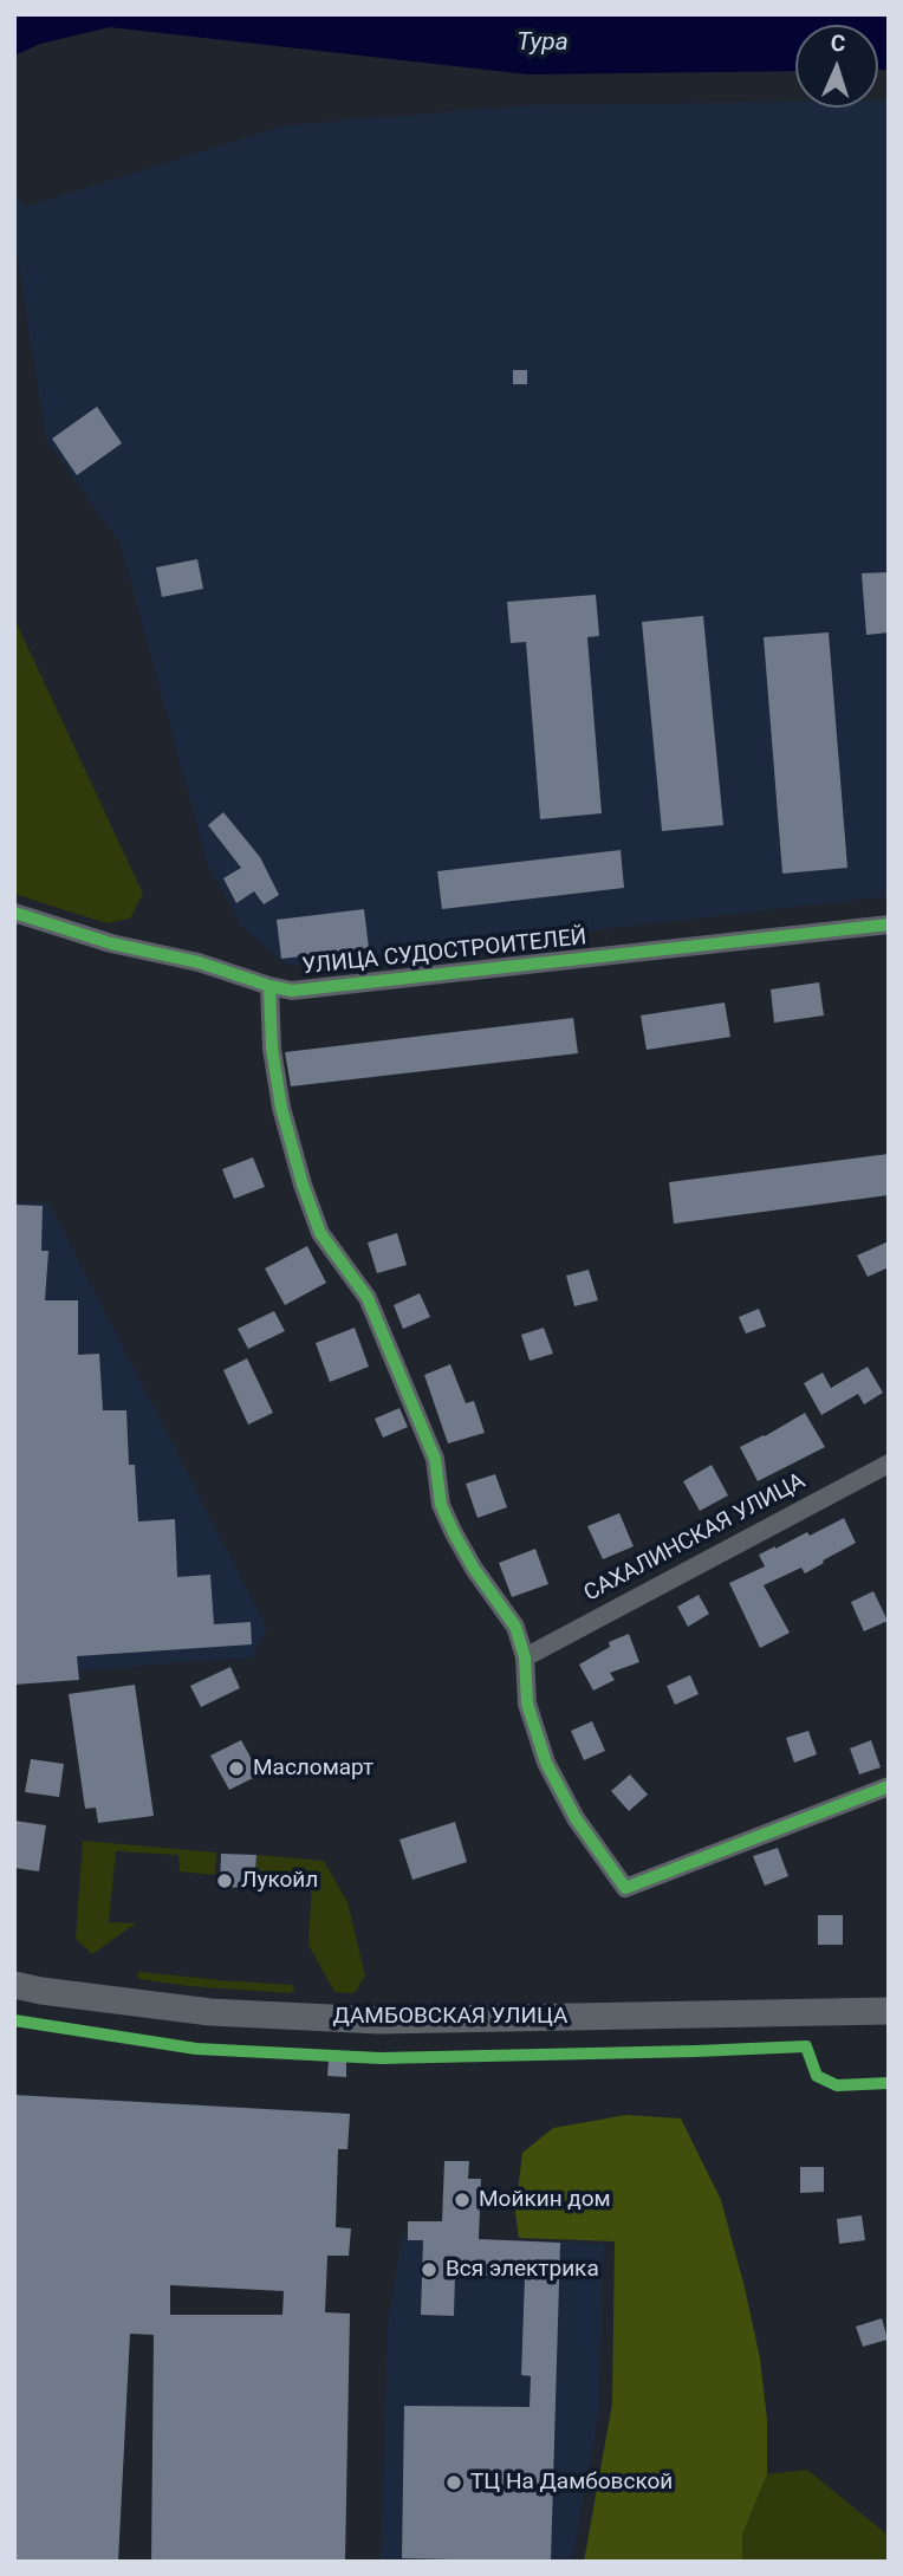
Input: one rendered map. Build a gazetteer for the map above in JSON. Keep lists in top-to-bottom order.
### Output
{
  "streets": {
    "main road": ["ДАМБОВСКАЯ УЛИЦА"],
    "street": ["УЛИЦА СУДОСТРОИТЕЛЕЙ", "САХАЛИНСКАЯ УЛИЦА"]
  },
  "water": ["Тура"],
  "places": [
    "Масломарт",
    "Лукойл",
    "Мойкин дом",
    "Вся электрика",
    "ТЦ На Дамбовской"
  ],
  "north": "top"
}
